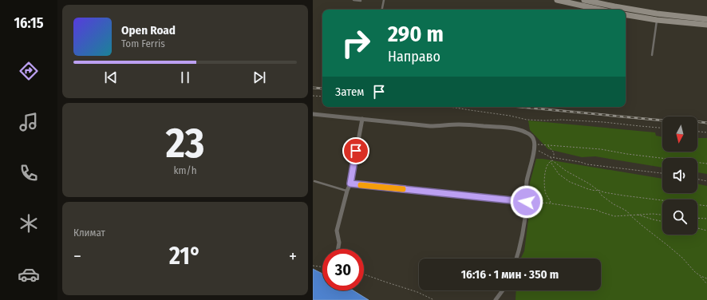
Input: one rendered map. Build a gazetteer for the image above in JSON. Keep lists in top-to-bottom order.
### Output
{
  "north": "bottom",
  "page": {
    "tabs": "16:15",
    "turn": ["290 m", "Направо"],
    "song": ["Open Road", "Tom Ferris"],
    "then": "Затем",
    "tile": [
      ["23", "km/h"],
      "Климат"
    ],
    "heat": ["−", "21°", "+"],
    "limit": "30",
    "trip": "16:16 · 1 мин · 350 m"
  }
}
